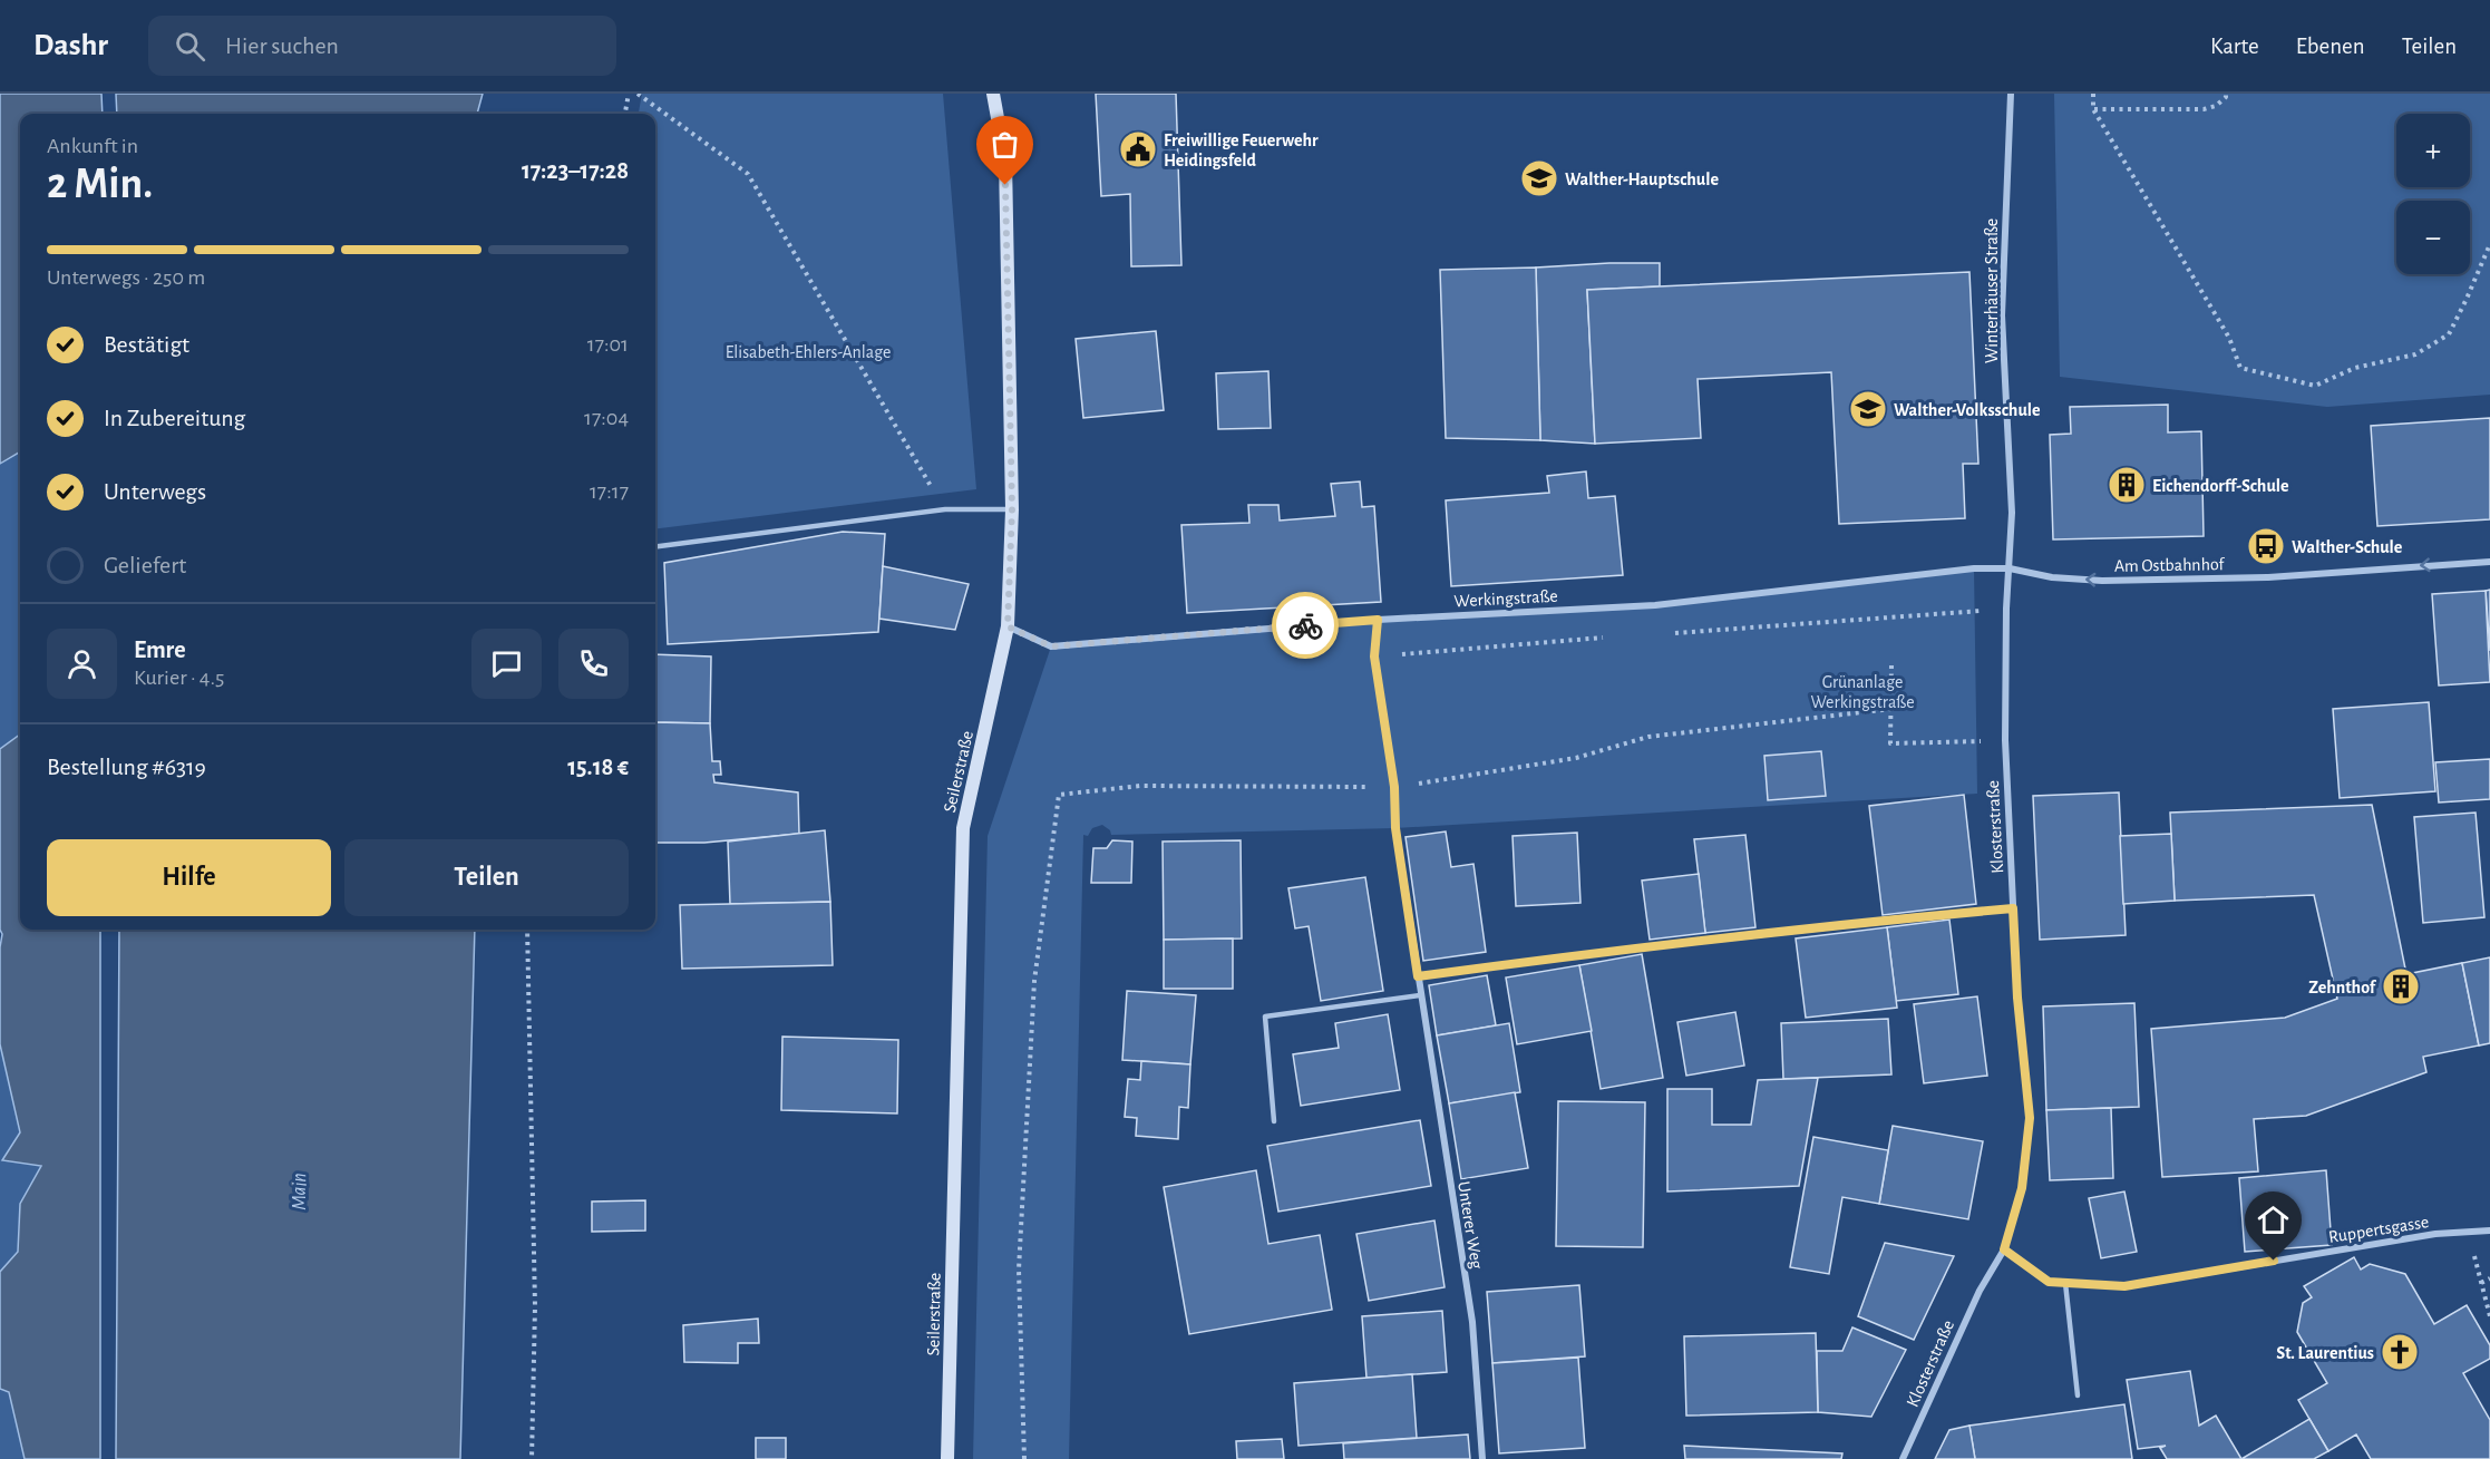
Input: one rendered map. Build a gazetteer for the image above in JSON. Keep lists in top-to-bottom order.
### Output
{
  "streets": {
    "main road": ["Seilerstraße"],
    "street": [
      "Winterhäuser Straße",
      "Am Ostbahnhof",
      "Werkingstraße",
      "Klosterstraße",
      "Unterer Weg",
      "Ruppertsgasse"
    ]
  },
  "crossings": [
    ["Winterhäuser Straße", "Am Ostbahnhof"],
    ["Winterhäuser Straße", "Werkingstraße"],
    ["Winterhäuser Straße", "Klosterstraße"],
    ["Am Ostbahnhof", "Werkingstraße"],
    ["Am Ostbahnhof", "Klosterstraße"],
    ["Werkingstraße", "Seilerstraße"],
    ["Werkingstraße", "Klosterstraße"],
    ["Werkingstraße", "Unterer Weg"],
    ["Klosterstraße", "Ruppertsgasse"]
  ],
  "one_way": ["Am Ostbahnhof"],
  "water": ["Main"],
  "parks": ["Elisabeth-Ehlers-Anlage", "Grünanlage Werkingstraße"],
  "places": {
    "public building": ["Freiwillige Feuerwehr Heidingsfeld"],
    "school or university": ["Walther-Hauptschule", "Walther-Volksschule"],
    "building": ["Eichendorff-Schule", "Zehnthof"],
    "bus stop": ["Walther-Schule"],
    "church": ["St. Laurentius"]
  },
  "page": {
    "header": "Dashr",
    "search": "Hier suchen",
    "nav": ["Karte", "Ebenen", "Teilen"],
    "map_buttons": ["+", "−"],
    "heading": ["2 Min.", "Ankunft in", "17:23–17:28"],
    "panel": [
      "Emre",
      "Kurier · 4.5",
      "Bestellung #6319",
      "15.18 €"
    ],
    "bar": "Unterwegs · 250 m",
    "list": [
      ["Bestätigt", "17:01"],
      ["In Zubereitung", "17:04"],
      ["Unterwegs", "17:17"],
      "Geliefert"
    ],
    "buttons": ["Hilfe", "Teilen"]
  }
}
